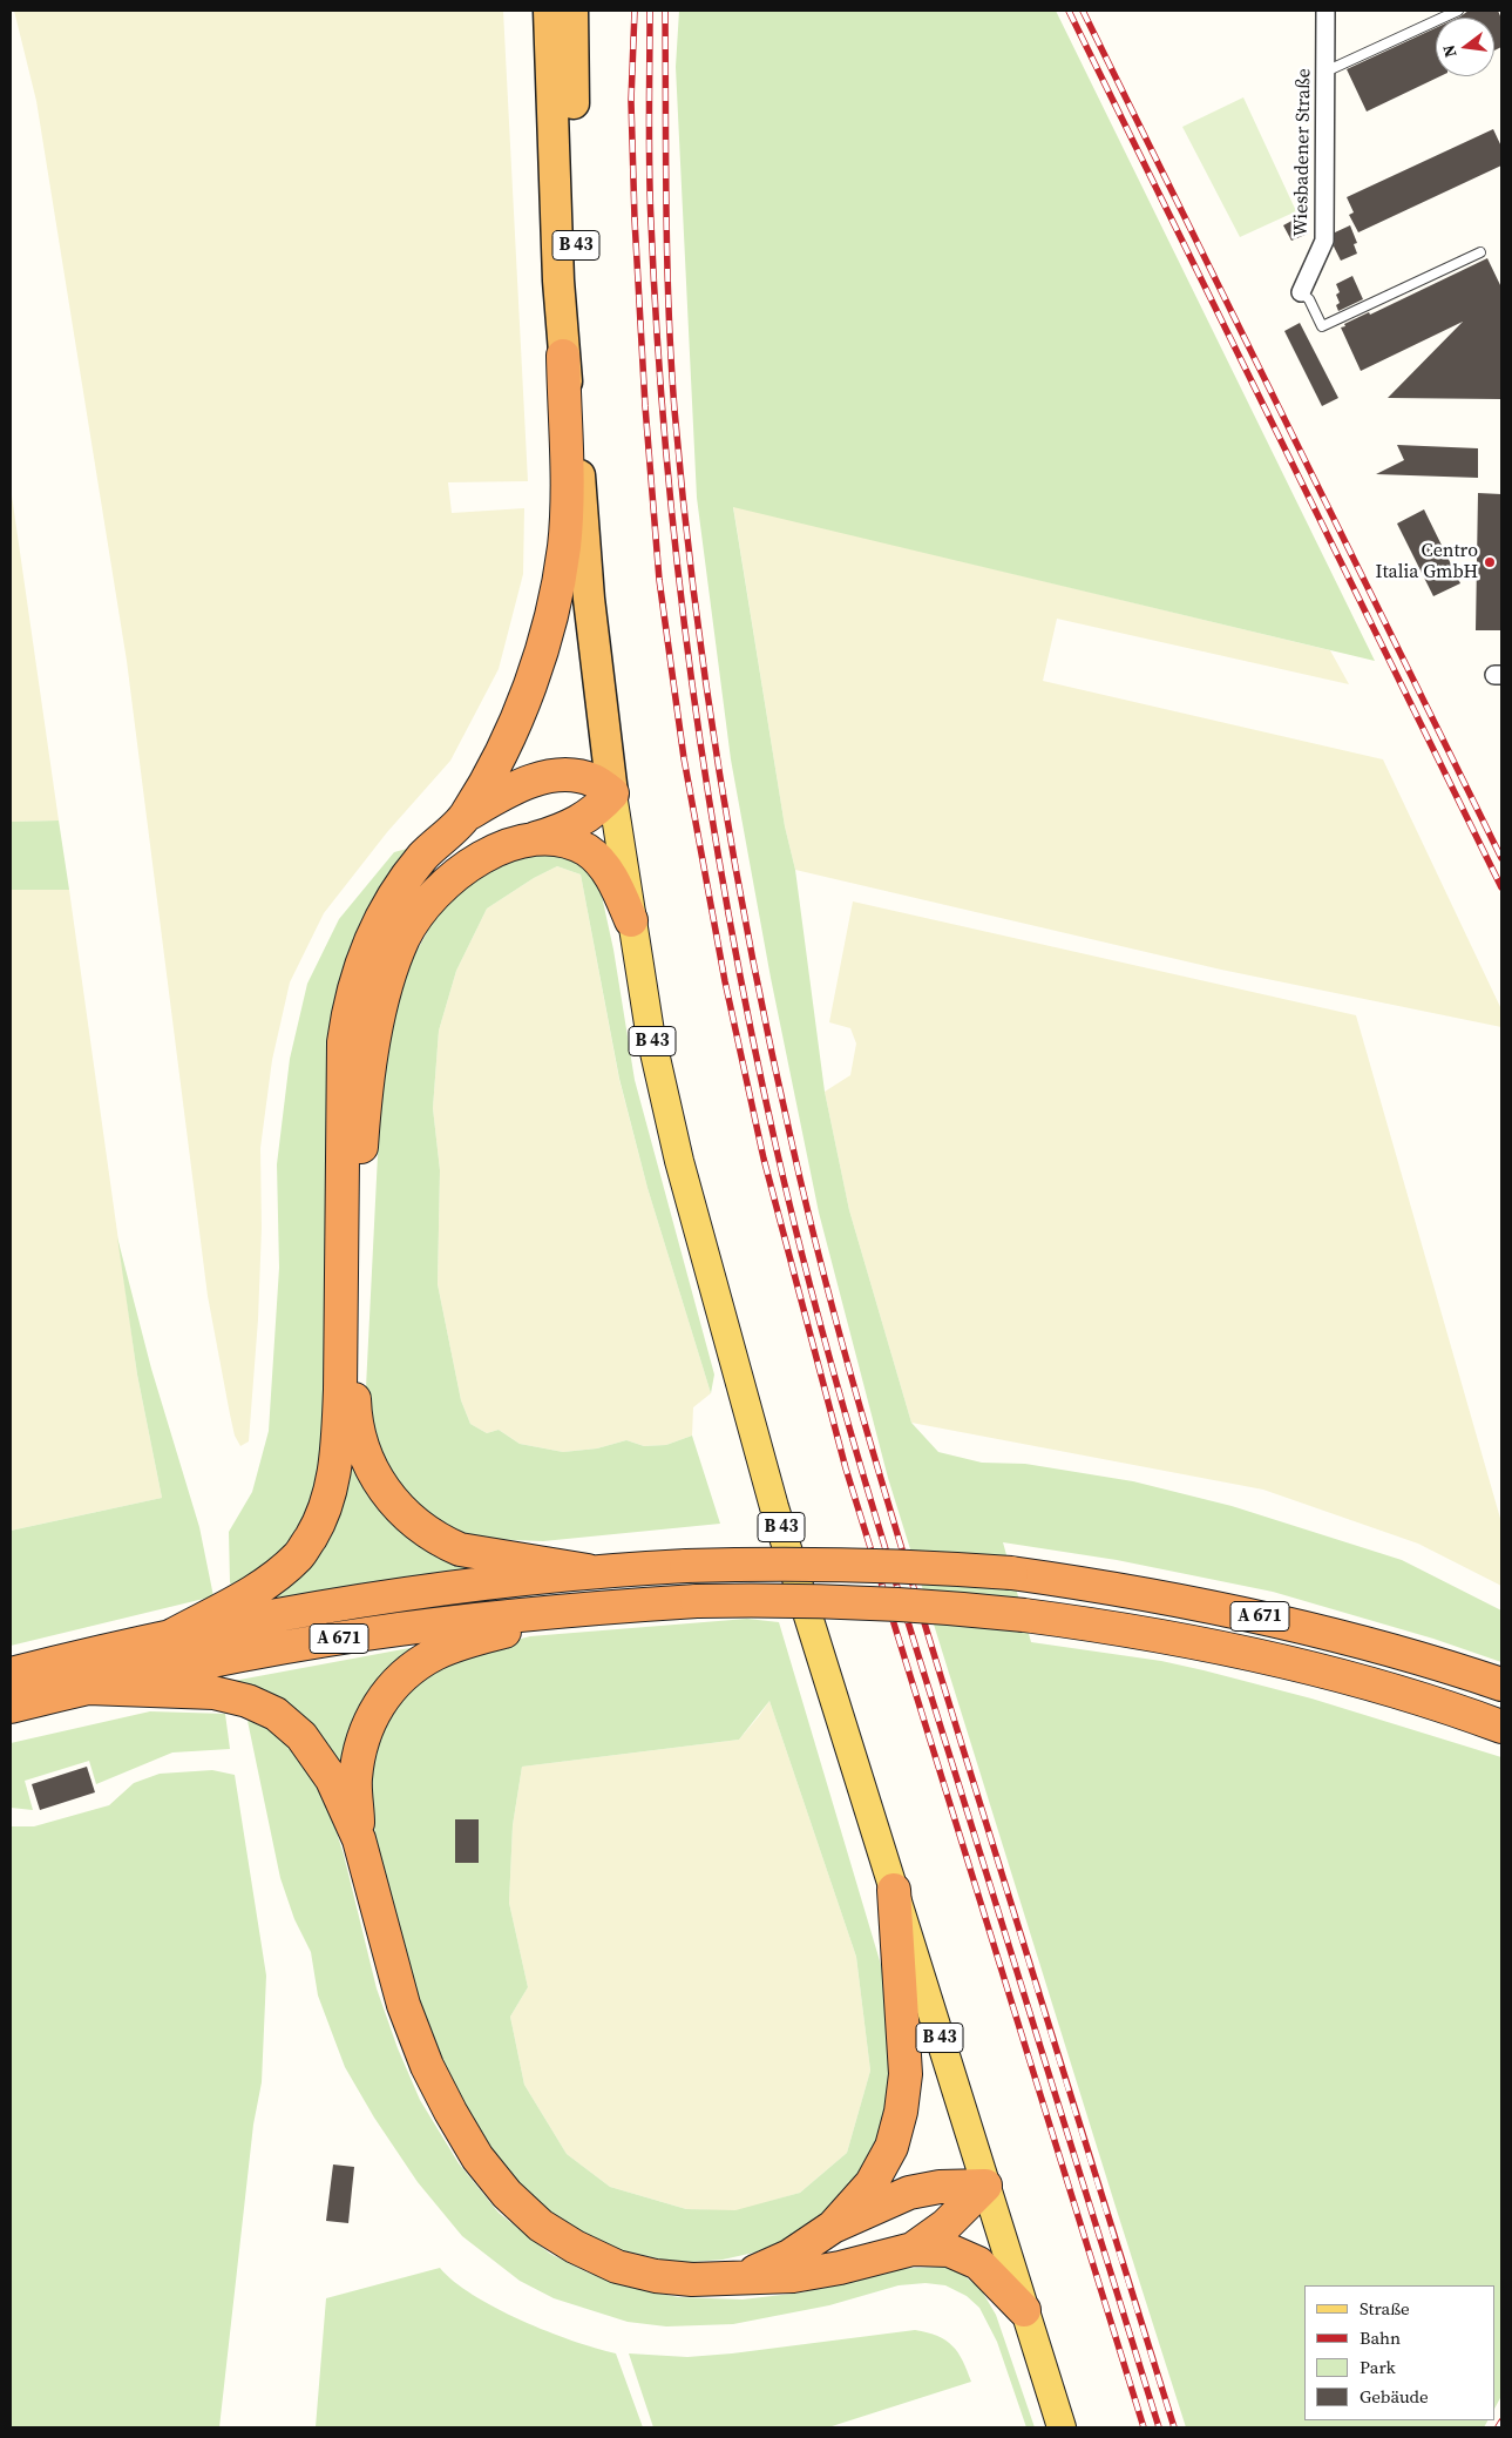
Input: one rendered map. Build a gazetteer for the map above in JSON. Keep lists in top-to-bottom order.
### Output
{
  "streets": {
    "highway": ["B 43", "A 671"],
    "street": ["Wiesbadener Straße"]
  },
  "places": ["Centro Italia GmbH"],
  "legend": [
    "Straße",
    "Bahn",
    "Park",
    "Gebäude"
  ],
  "north": "left"
}
